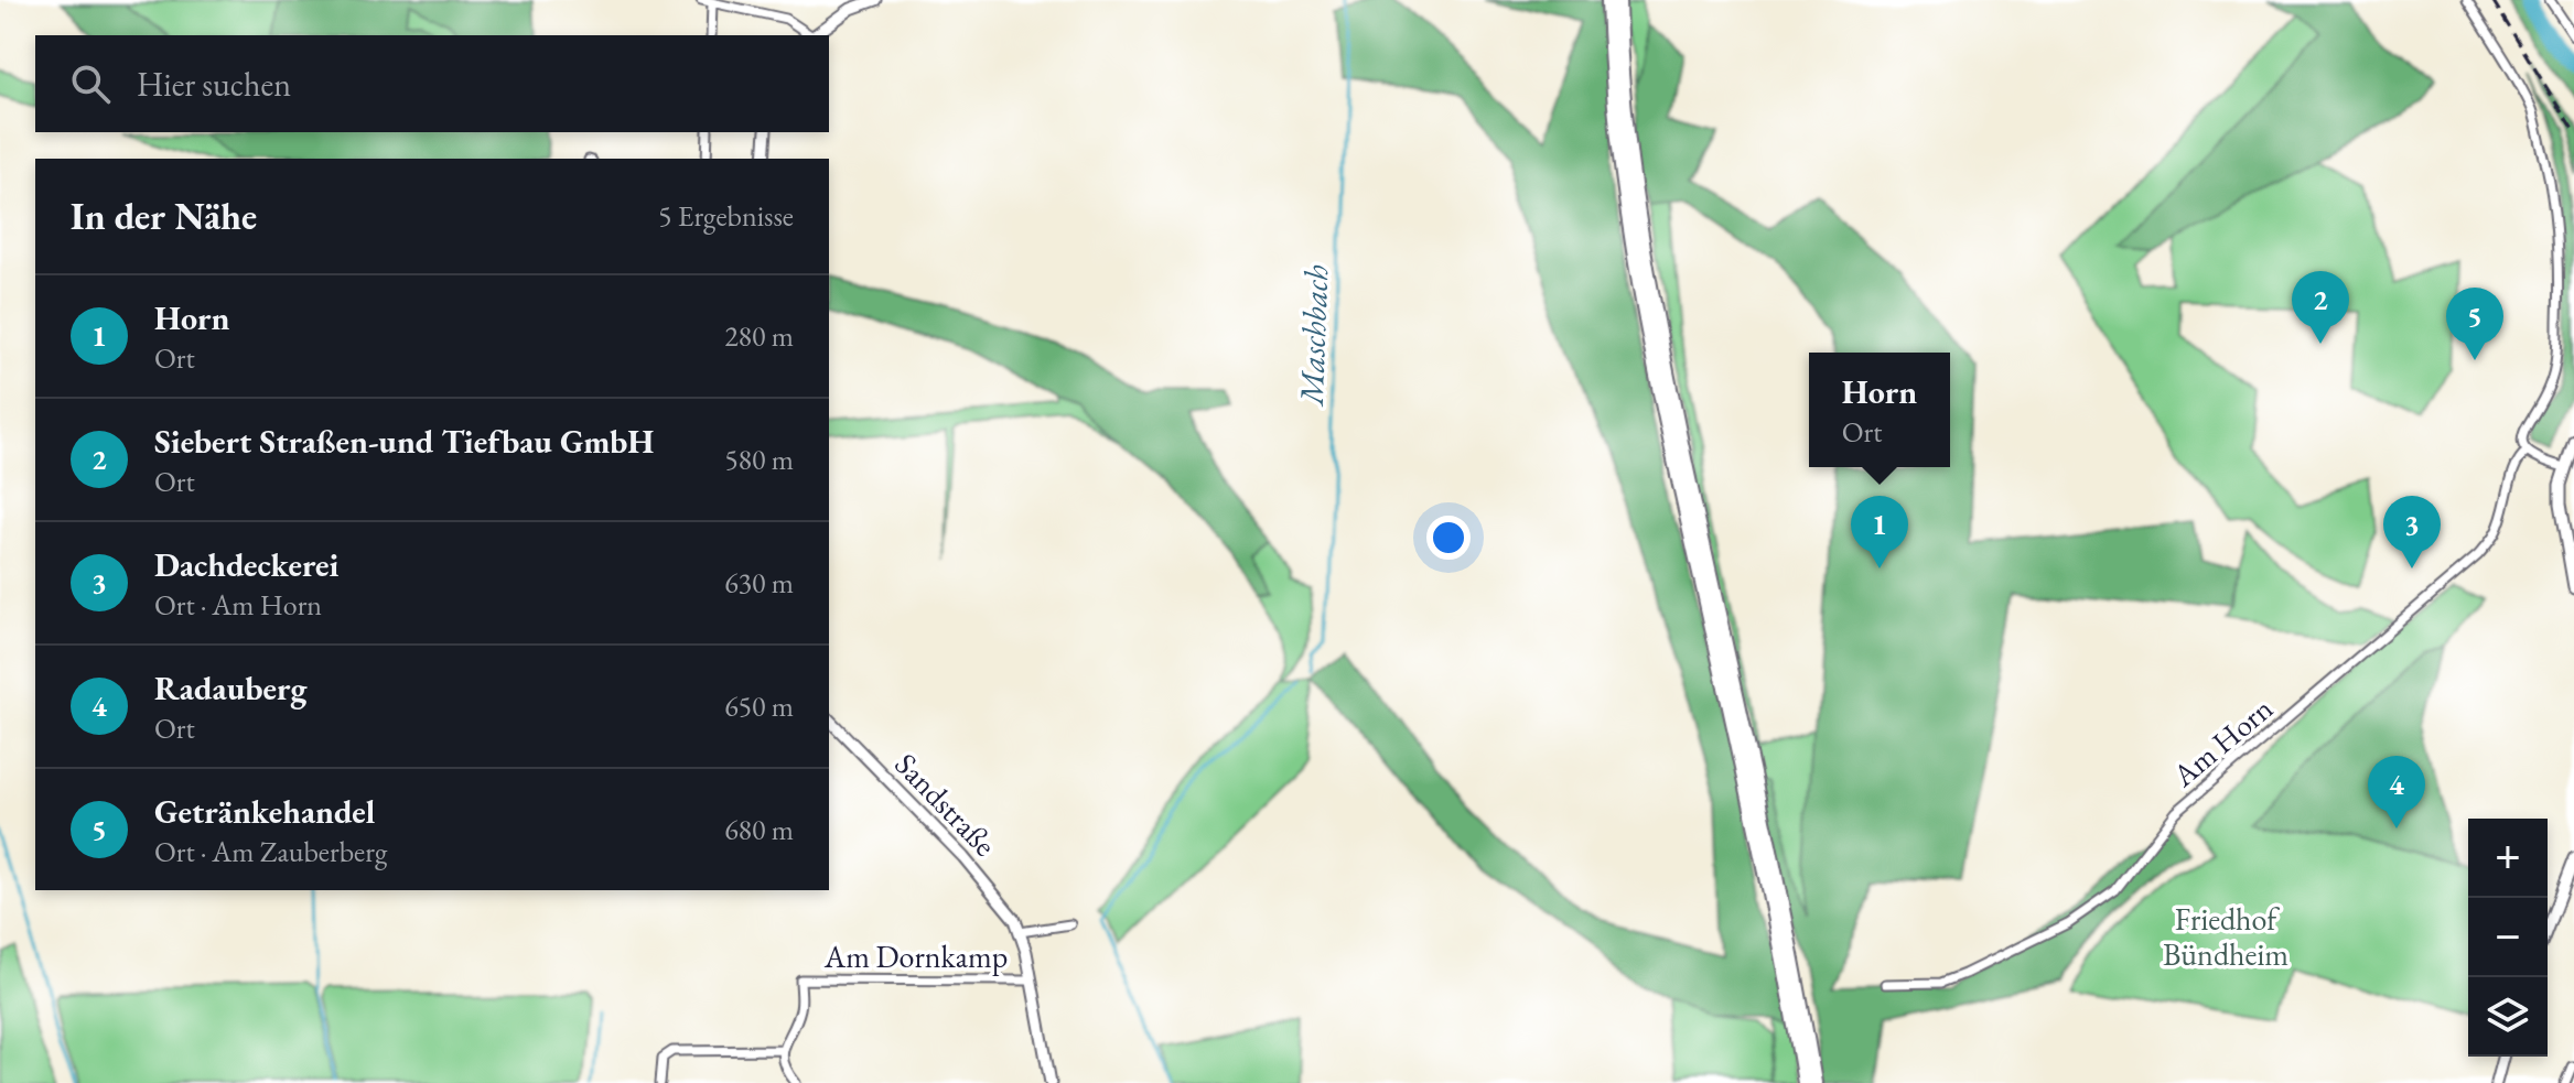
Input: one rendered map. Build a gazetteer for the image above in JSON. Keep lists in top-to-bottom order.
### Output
{
  "streets": {
    "street": ["Am Horn", "Sandstraße", "Am Dornkamp"]
  },
  "crossings": [
    ["Sandstraße", "Am Dornkamp"]
  ],
  "water": ["Maschbach"],
  "parks": ["Friedhof Bündheim"],
  "page": {
    "search": "Hier suchen",
    "heading": ["In der Nähe", "5 Ergebnisse"],
    "pins": [
      "2",
      "5",
      "1",
      "3",
      "4"
    ],
    "list": [
      {
        "mark": "1",
        "name": "Horn",
        "note": "Ort",
        "value": "280 m"
      },
      {
        "mark": "2",
        "name": "Siebert Straßen-und Tiefbau GmbH",
        "note": "Ort",
        "value": "580 m"
      },
      {
        "mark": "3",
        "name": "Dachdeckerei",
        "note": "Ort · Am Horn",
        "value": "630 m"
      },
      {
        "mark": "4",
        "name": "Radauberg",
        "note": "Ort",
        "value": "650 m"
      },
      {
        "mark": "5",
        "name": "Getränkehandel",
        "note": "Ort · Am Zauberberg",
        "value": "680 m"
      }
    ],
    "popup": ["Horn", "Ort"],
    "map_buttons": ["+", "−"]
  }
}
